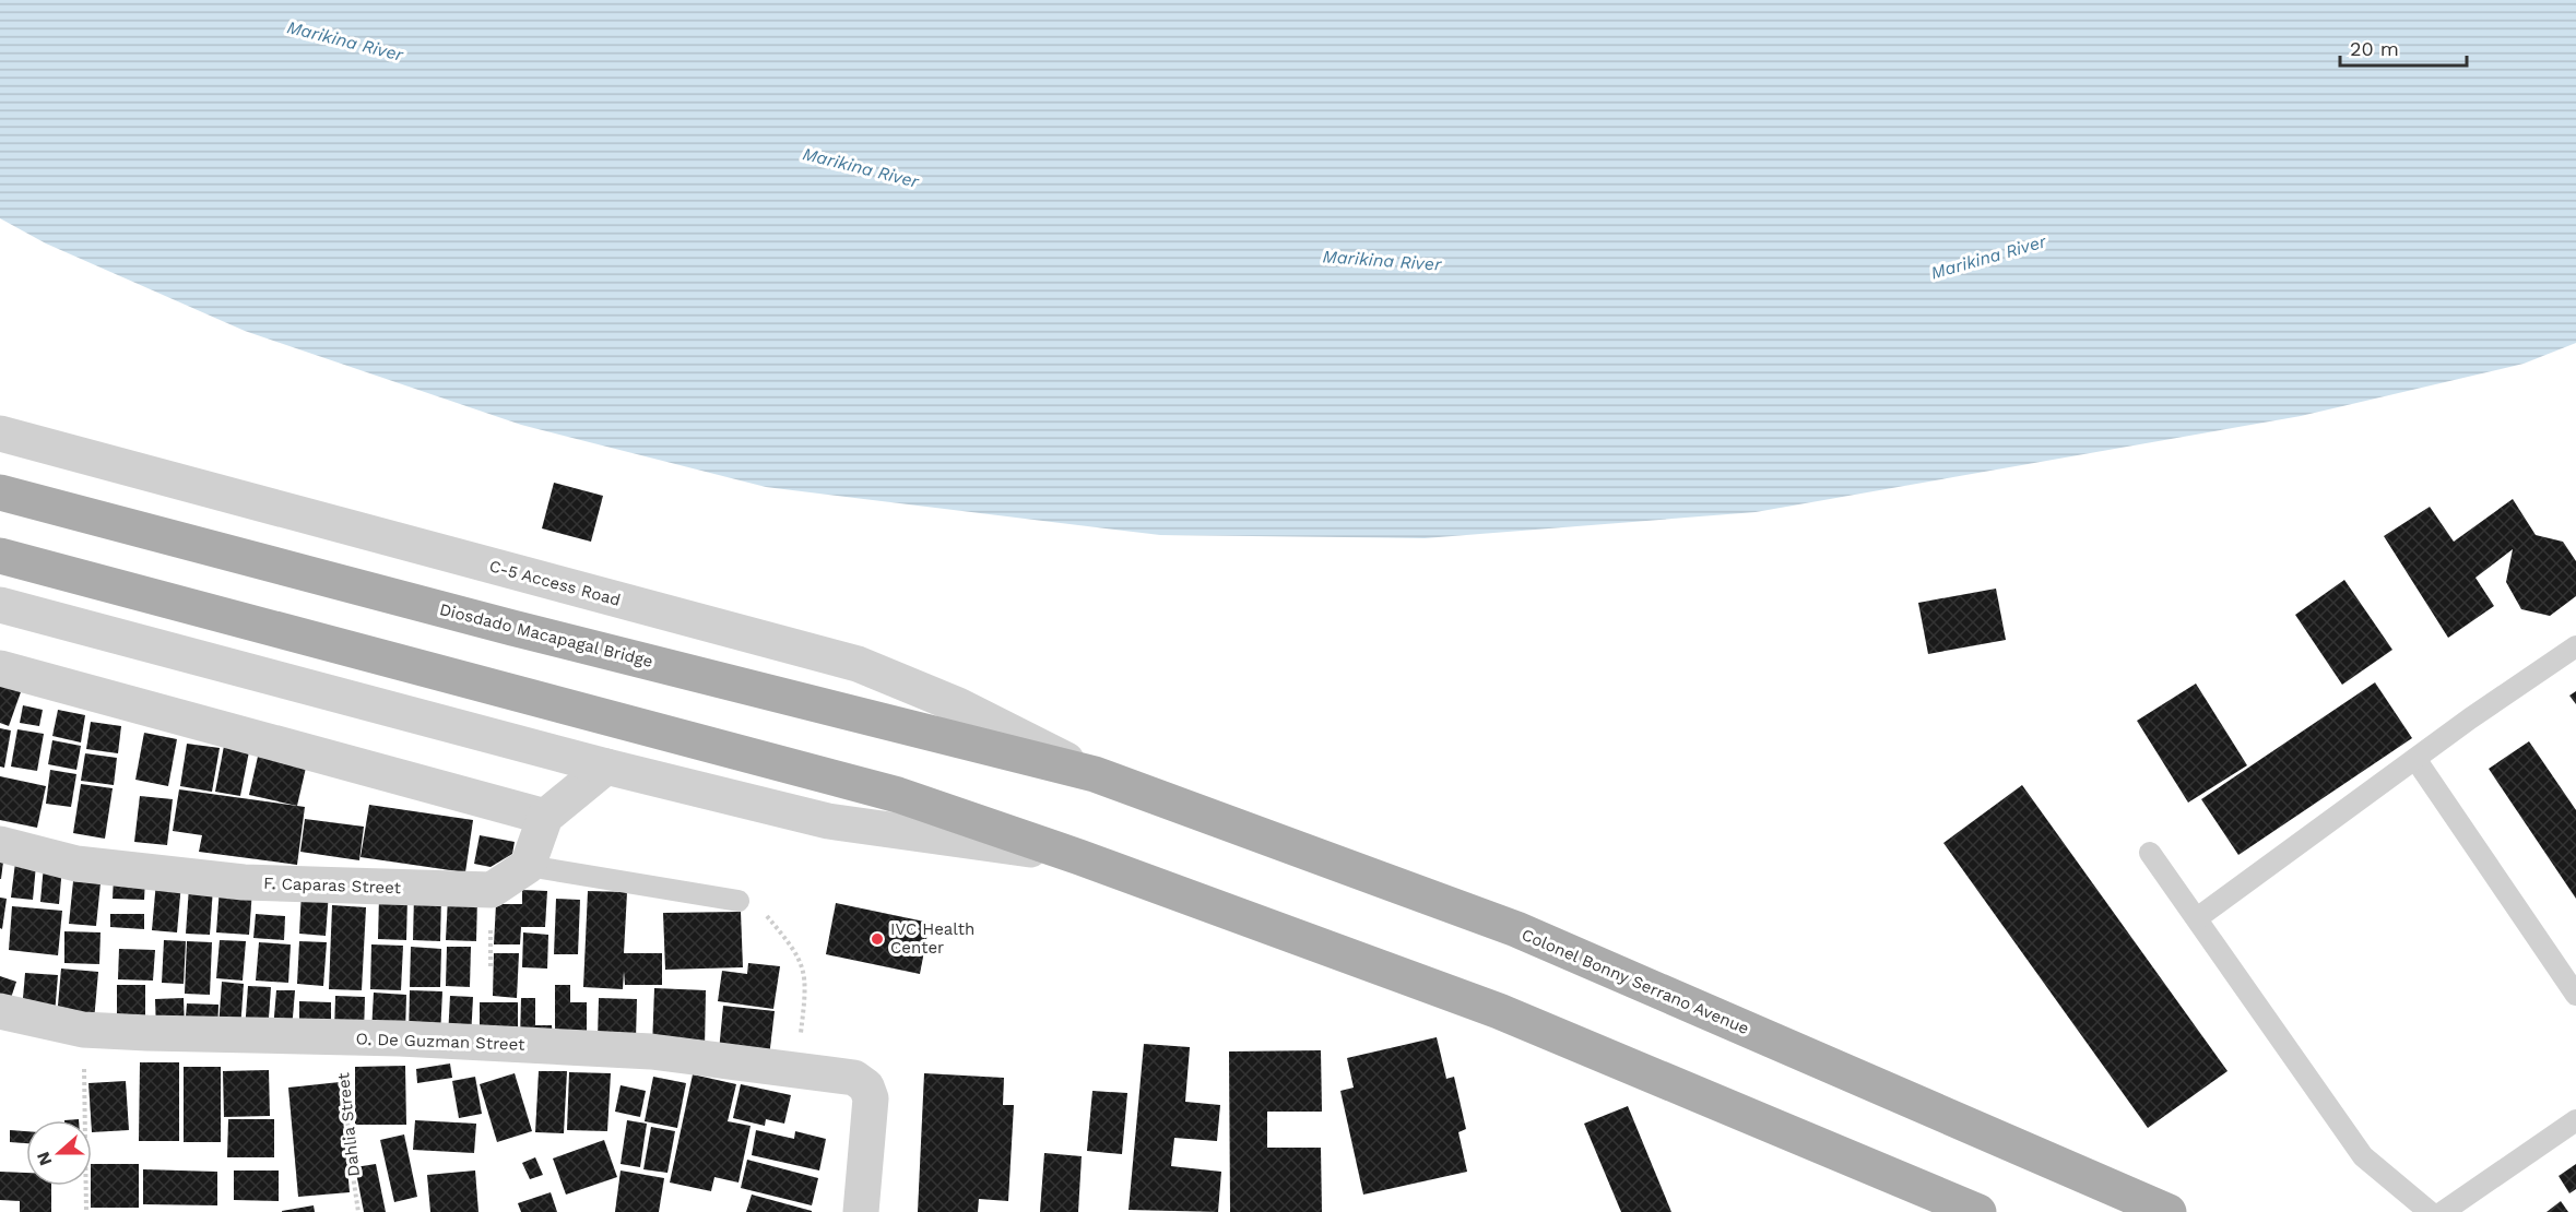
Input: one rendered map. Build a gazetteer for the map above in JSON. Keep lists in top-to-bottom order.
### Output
{
  "streets": {
    "main road": ["Diosdado Macapagal Bridge", "Colonel Bonny Serrano Avenue"],
    "street": ["C-5 Access Road", "F. Caparas Street", "O. De Guzman Street"],
    "path": ["Dahlia Street"]
  },
  "crossings": [
    ["C-5 Access Road", "Diosdado Macapagal Bridge"],
    ["C-5 Access Road", "Colonel Bonny Serrano Avenue"],
    ["Diosdado Macapagal Bridge", "Colonel Bonny Serrano Avenue"],
    ["O. De Guzman Street", "Dahlia Street"]
  ],
  "water": ["Marikina River"],
  "places": ["IVC Health Center"],
  "scale_bar": "20 m",
  "north": "left"
}
